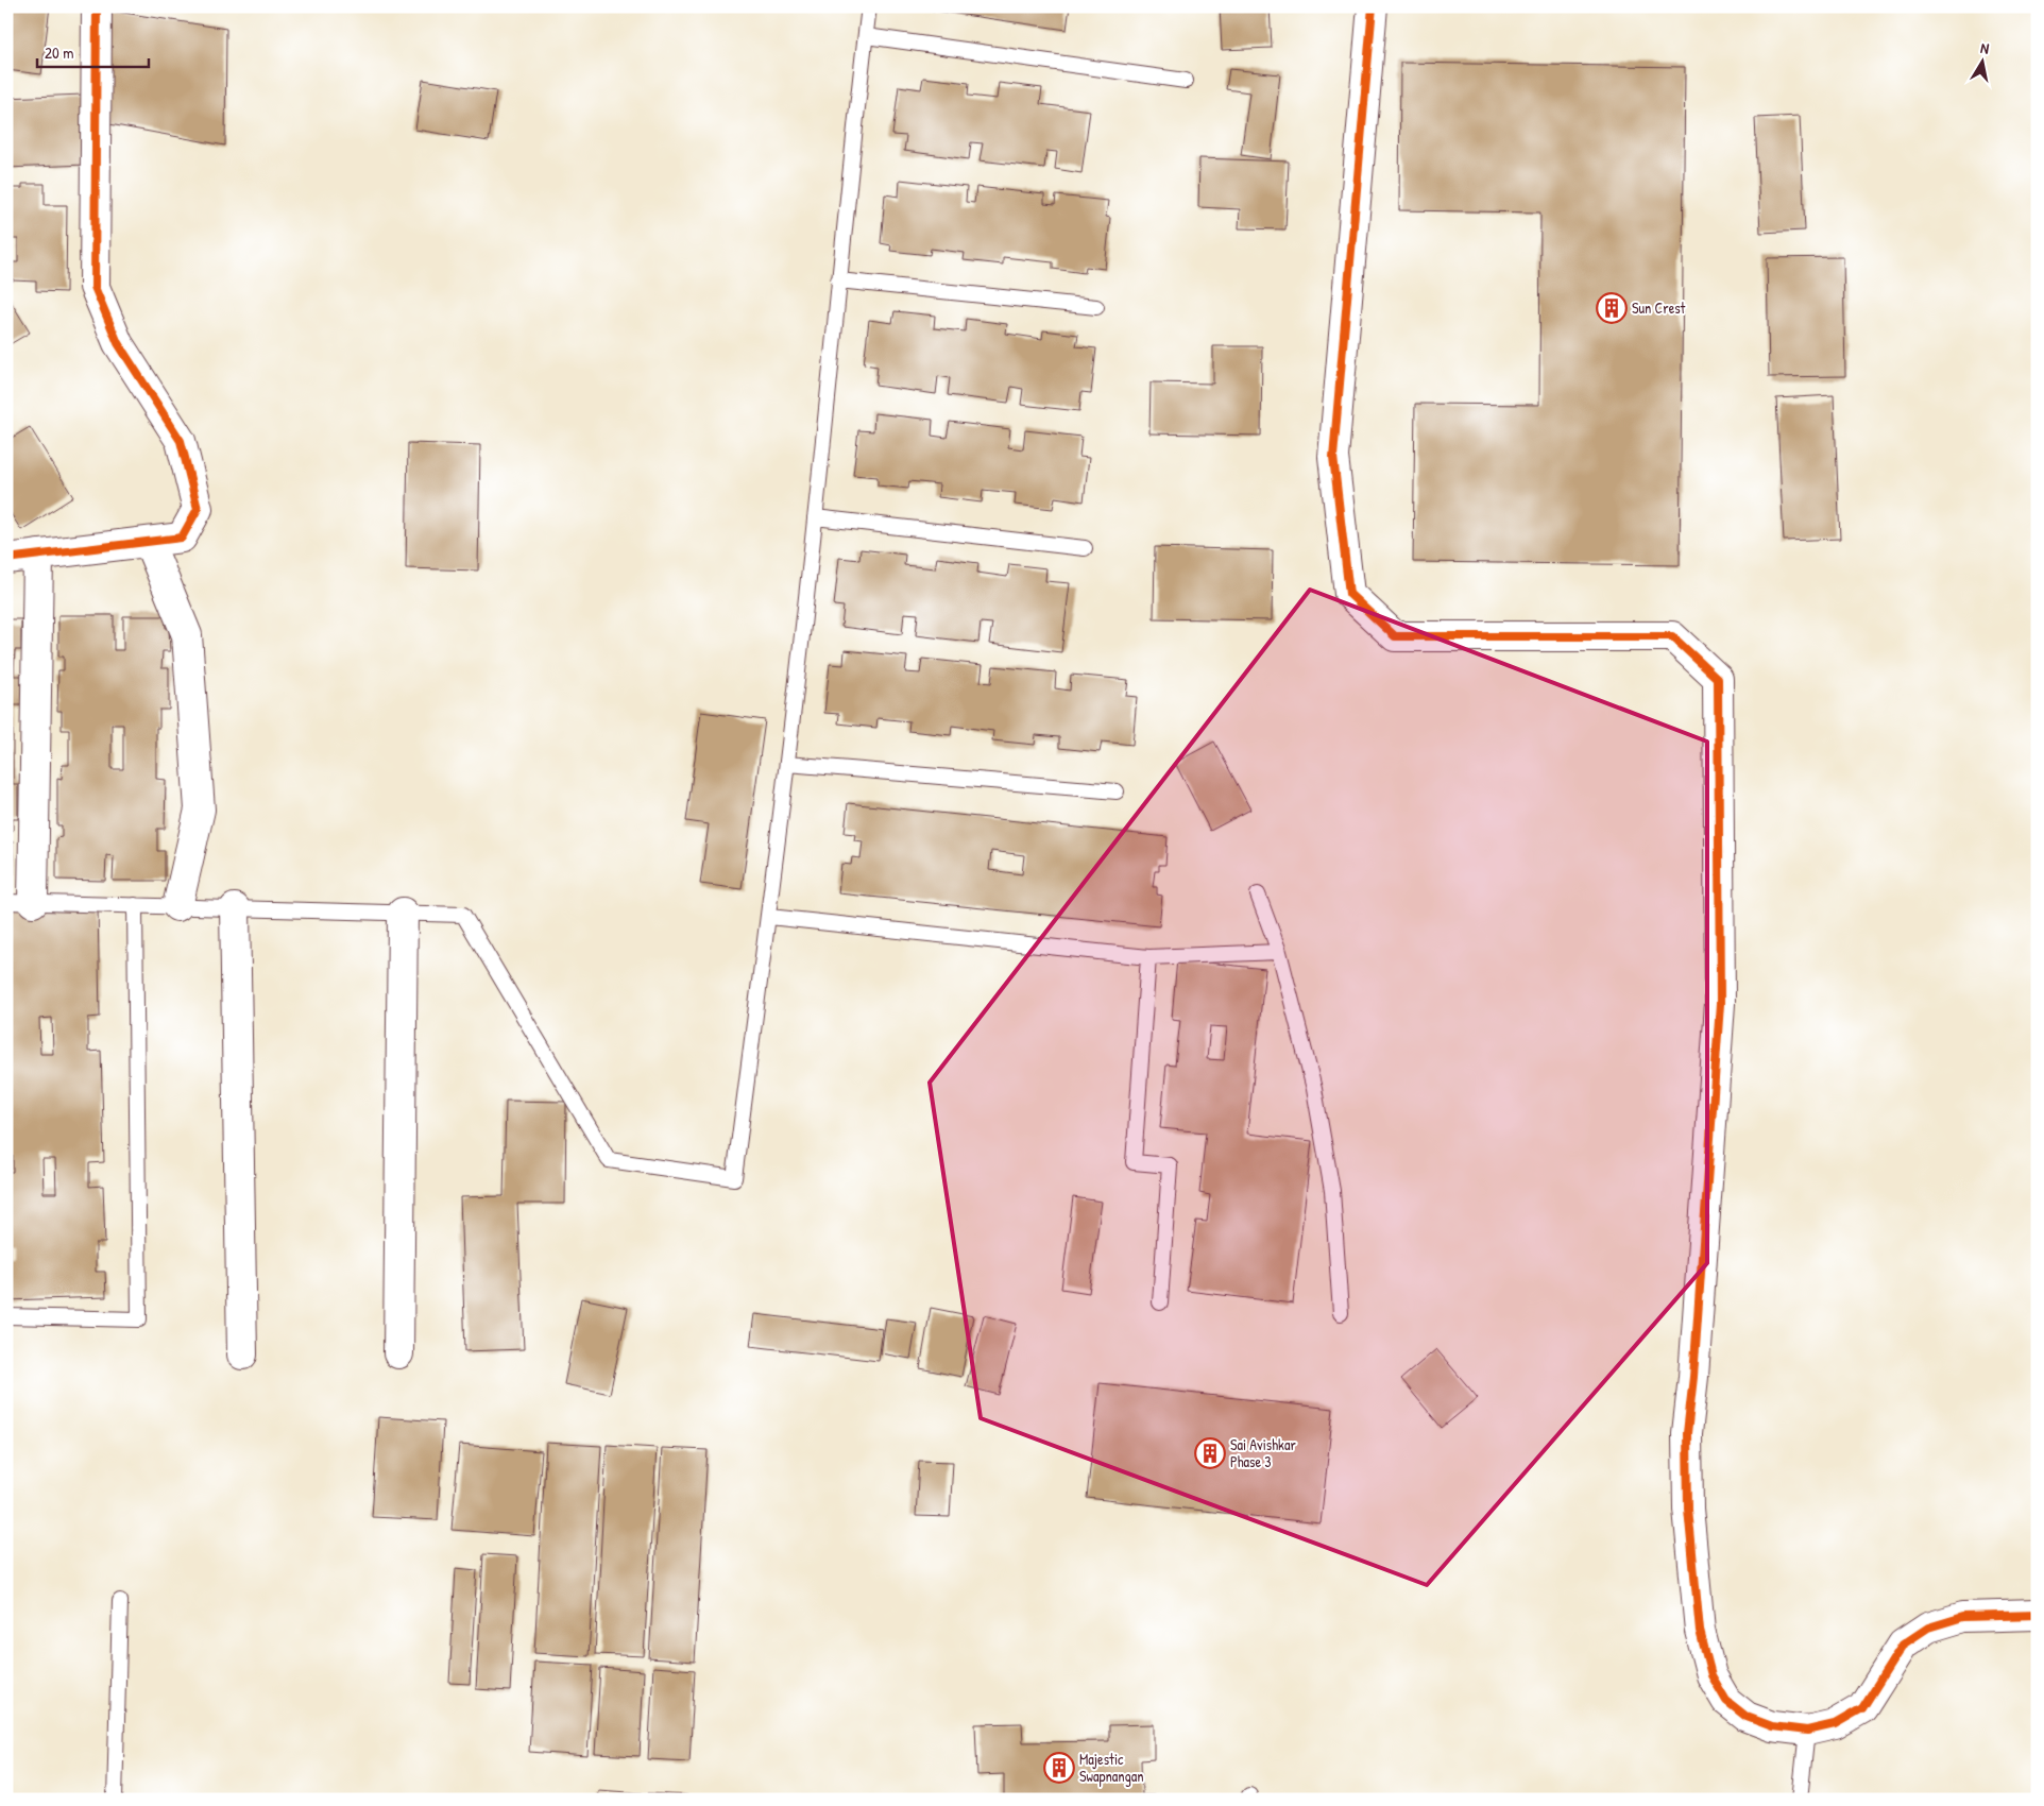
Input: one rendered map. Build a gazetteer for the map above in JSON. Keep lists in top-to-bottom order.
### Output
{
  "places": {
    "building": ["Sun Crest", "Sai Avishkar Phase 3", "Majestic Swapnangan"]
  },
  "scale_bar": "20 m",
  "north": "top"
}
